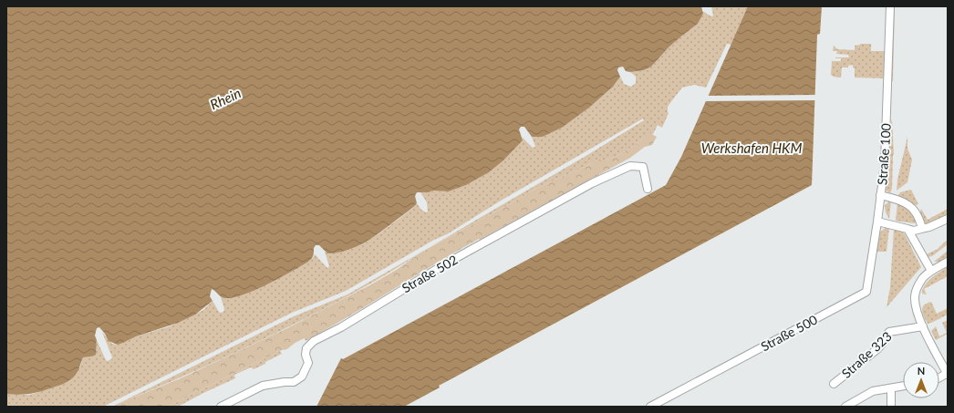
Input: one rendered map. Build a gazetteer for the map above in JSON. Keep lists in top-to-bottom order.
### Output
{
  "streets": {
    "street": [
      "Straße 100",
      "Straße 502",
      "Straße 500",
      "Straße 323"
    ]
  },
  "crossings": [
    ["Straße 100", "Straße 500"]
  ],
  "water": ["Rhein", "Werkshafen HKM"],
  "north": "top"
}
